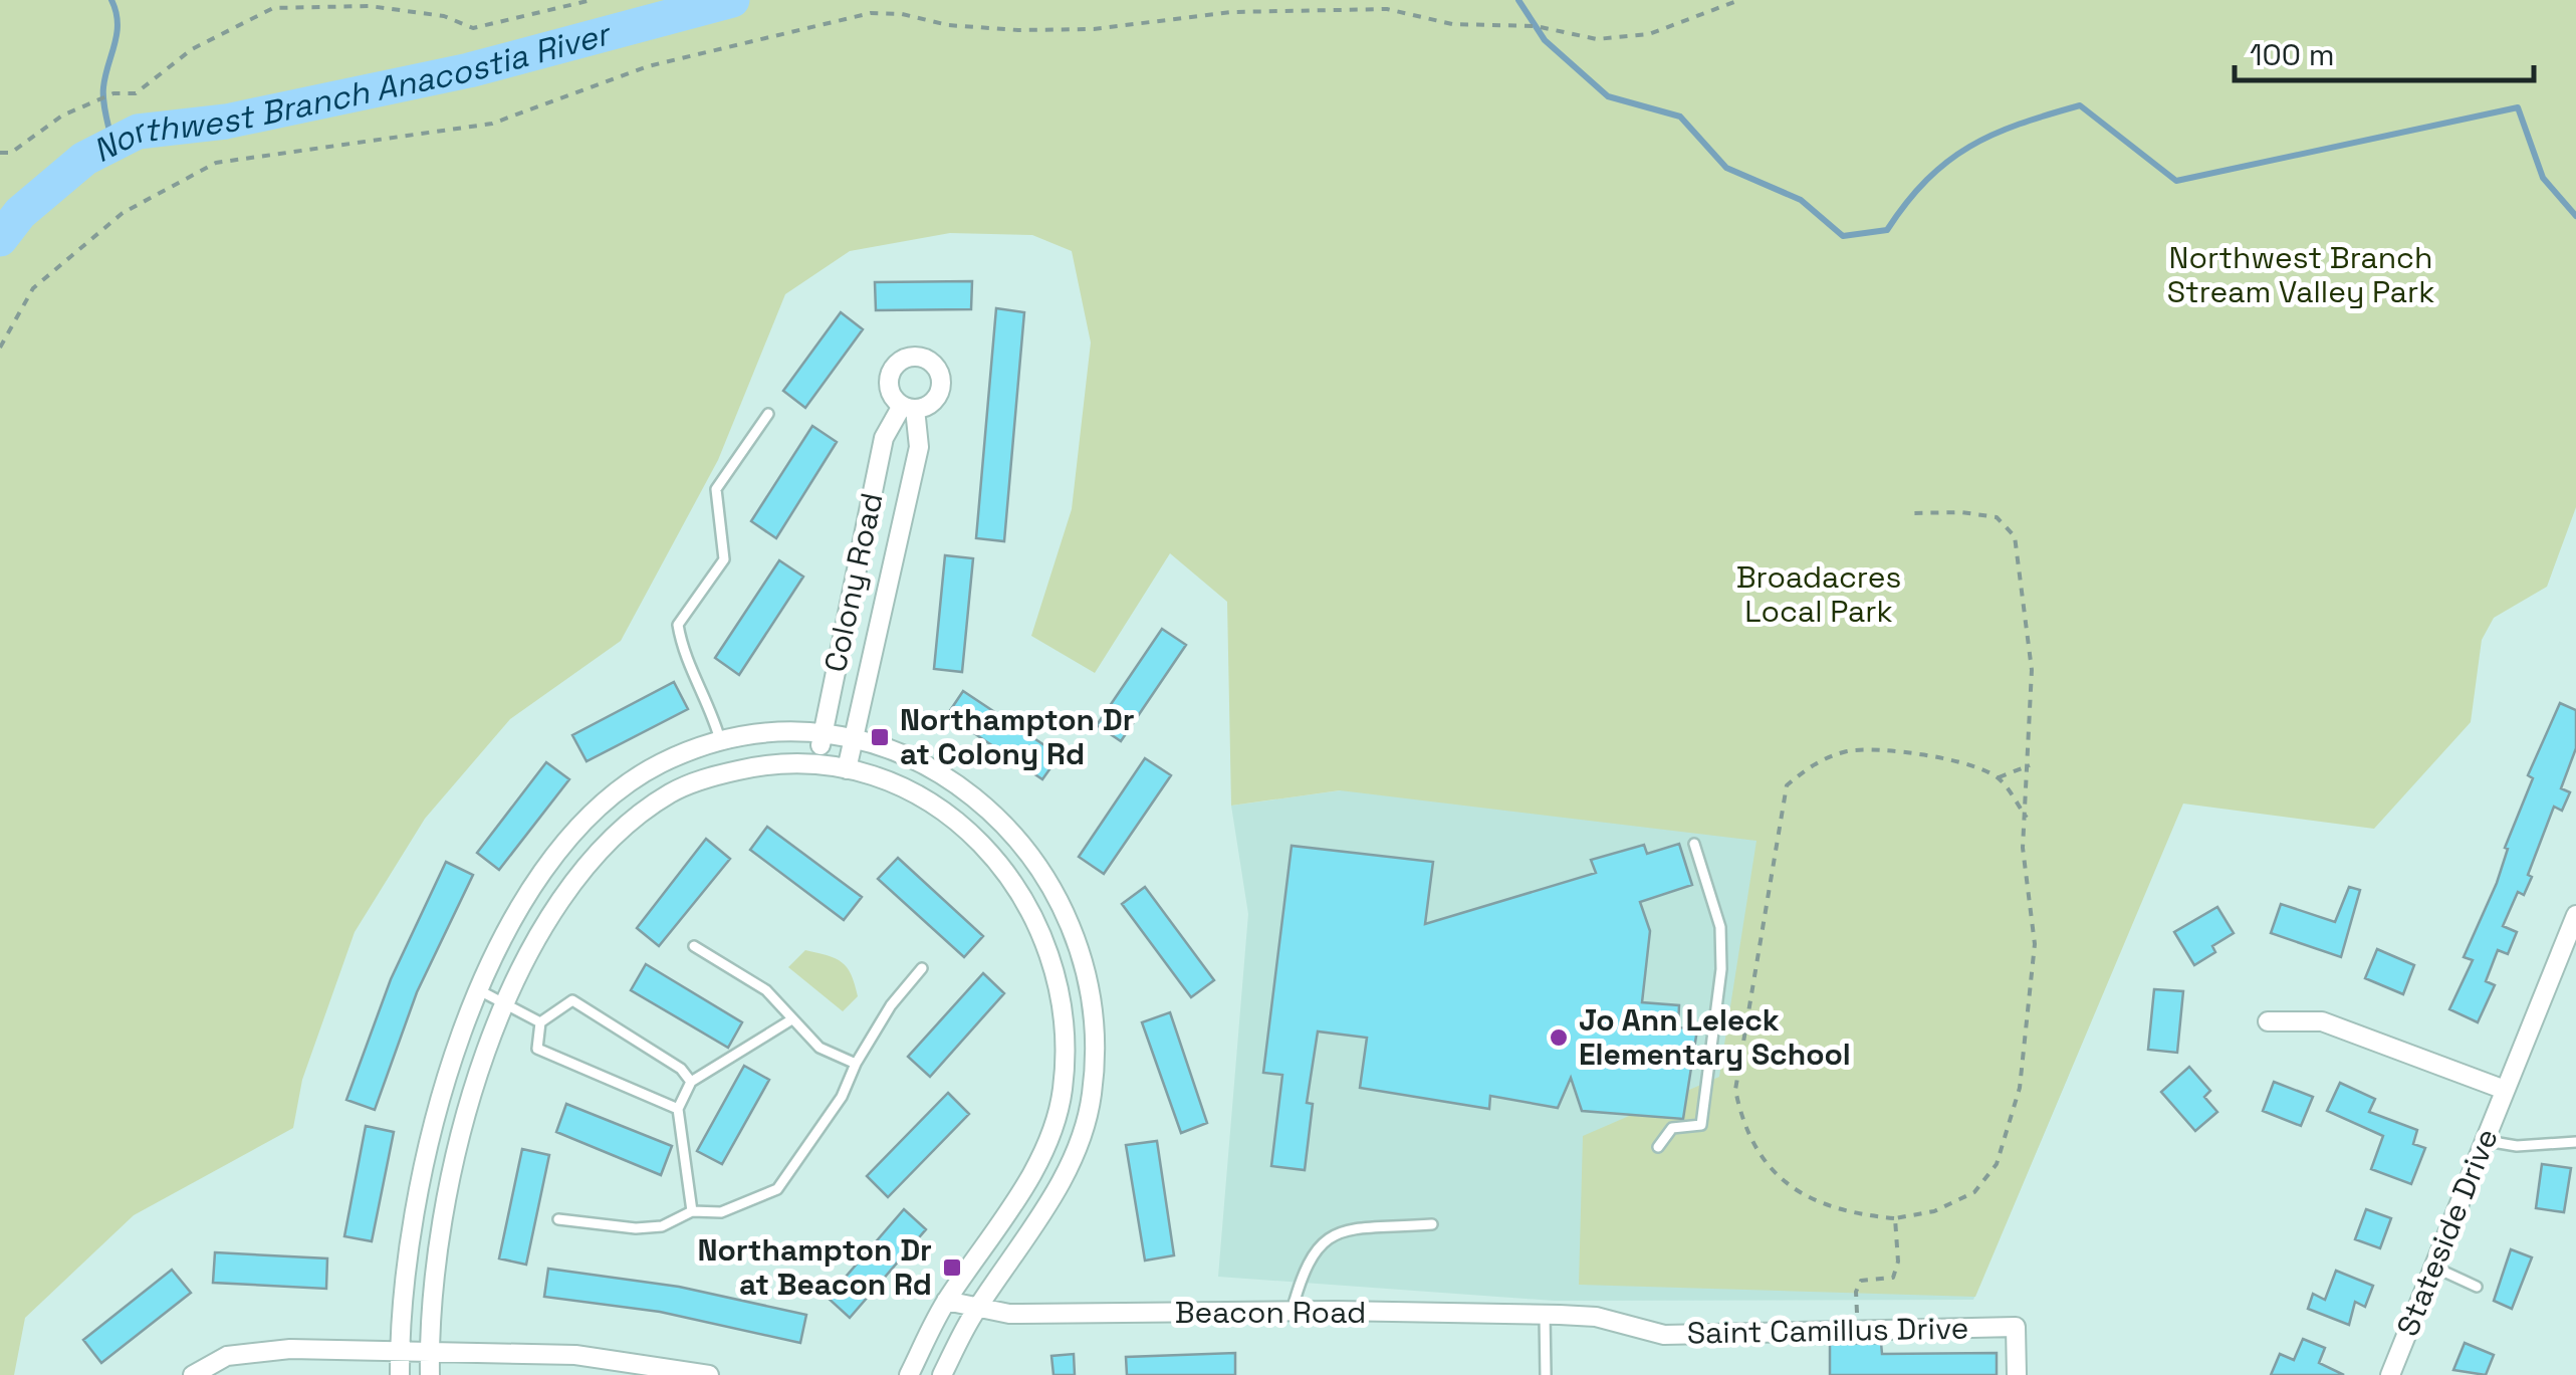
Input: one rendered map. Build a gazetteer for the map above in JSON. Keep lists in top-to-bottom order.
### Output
{
  "streets": {
    "street": [
      "Colony Road",
      "Stateside Drive",
      "Beacon Road",
      "Saint Camillus Drive"
    ]
  },
  "crossings": [
    ["Beacon Road", "Saint Camillus Drive"]
  ],
  "water": ["Northwest Branch Anacostia River"],
  "parks": ["Northwest Branch Stream Valley Park", "Broadacres Local Park"],
  "places": {
    "transit": ["Northampton Dr at Colony Rd", "Northampton Dr at Beacon Rd"],
    "other": ["Jo Ann Leleck Elementary School"]
  },
  "scale_bar": "100 m"
}
